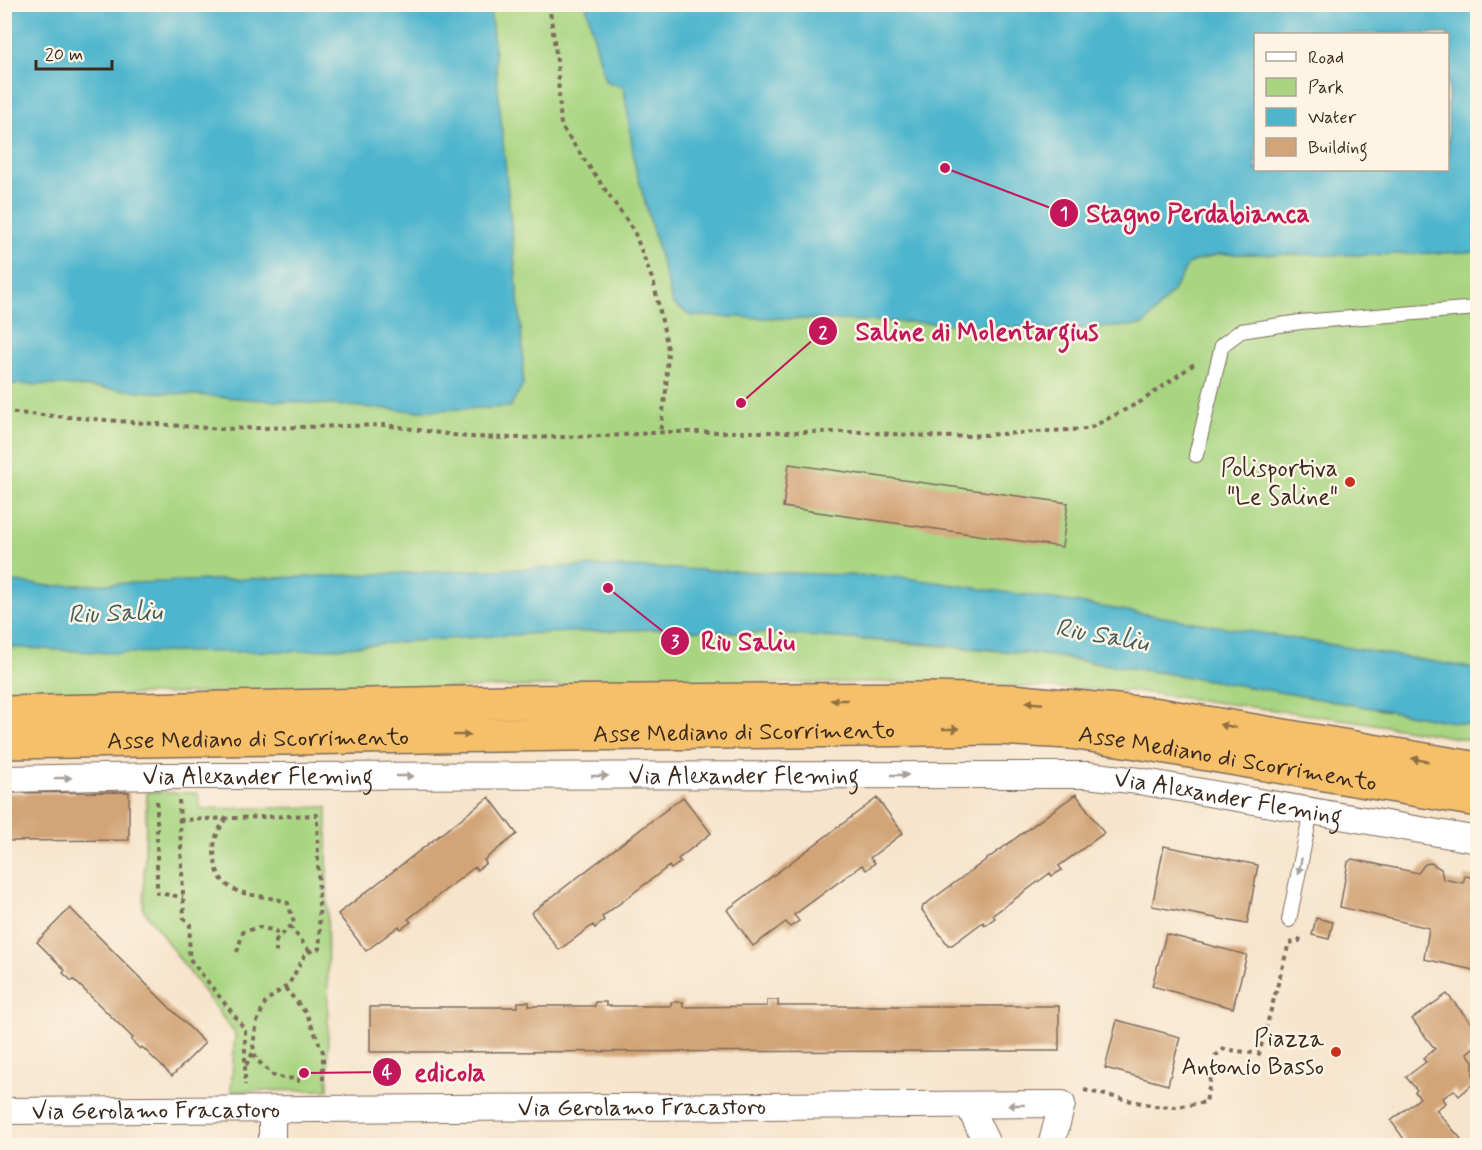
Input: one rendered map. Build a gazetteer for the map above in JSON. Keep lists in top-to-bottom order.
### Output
{
  "streets": {
    "highway": ["Asse Mediano di Scorrimento"],
    "street": ["Via Alexander Fleming", "Via Gerolamo Fracastoro"]
  },
  "one_way": ["Via Alexander Fleming"],
  "water": ["Riu Saliu"],
  "places": [
    "Stagno Perdabianca",
    "Saline di Molentargius",
    "Polisportiva \"Le Saline\"",
    "Riu Saliu",
    "Piazza Antonio Basso",
    "edicola"
  ],
  "legend": [
    "Road",
    "Park",
    "Water",
    "Building"
  ],
  "scale_bar": "20 m"
}
